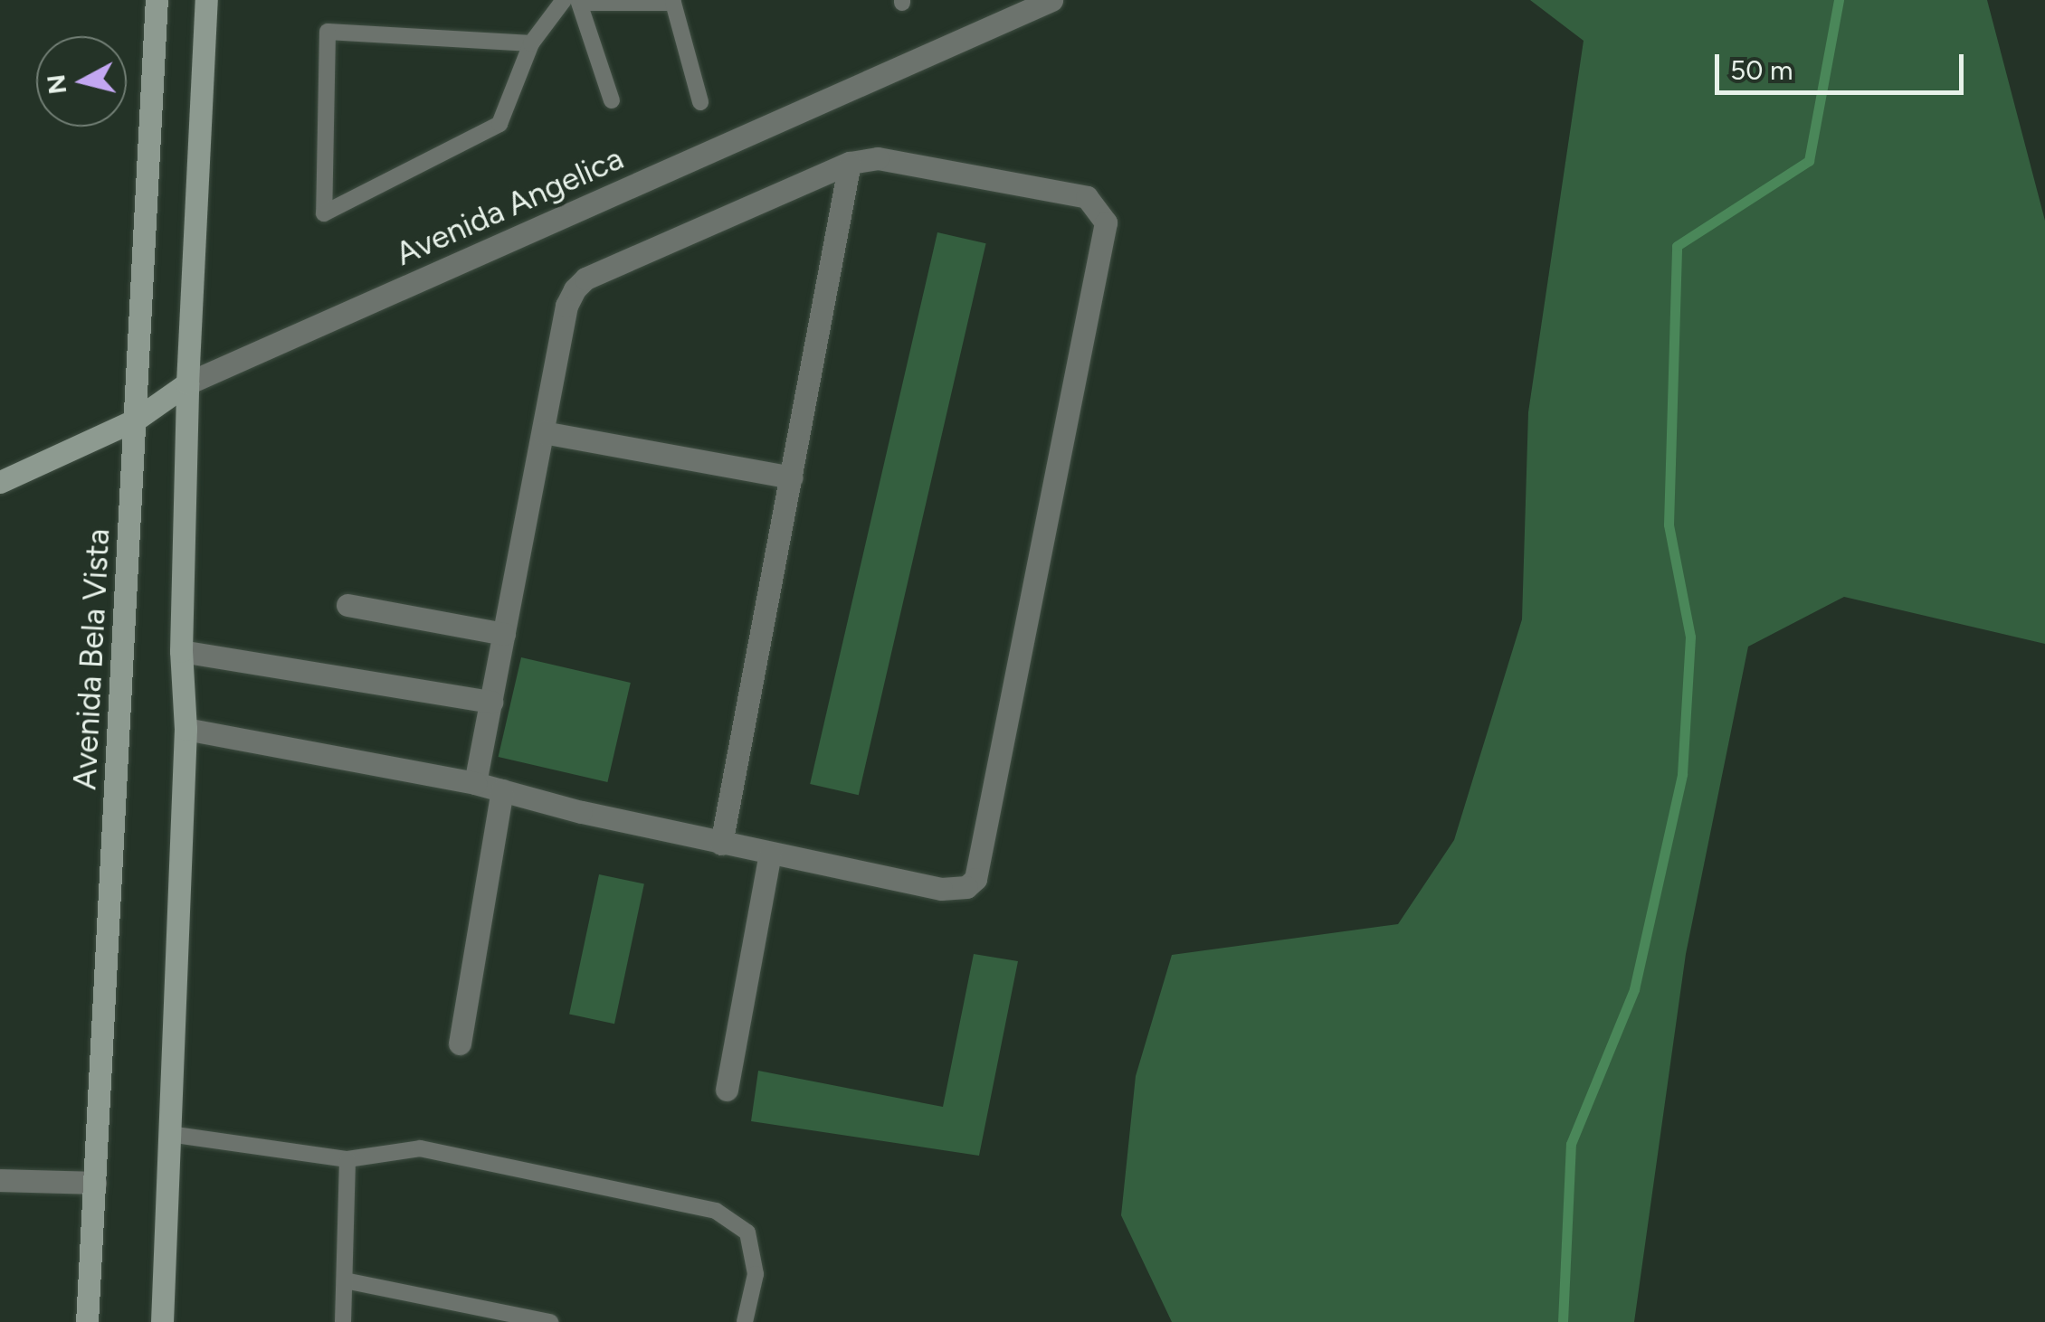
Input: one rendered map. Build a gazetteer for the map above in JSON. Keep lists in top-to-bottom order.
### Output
{
  "streets": {
    "main road": ["Avenida Angelica", "Avenida Bela Vista"]
  },
  "crossings": [
    ["Avenida Angelica", "Avenida Bela Vista"]
  ],
  "scale_bar": "50 m",
  "north": "left"
}
